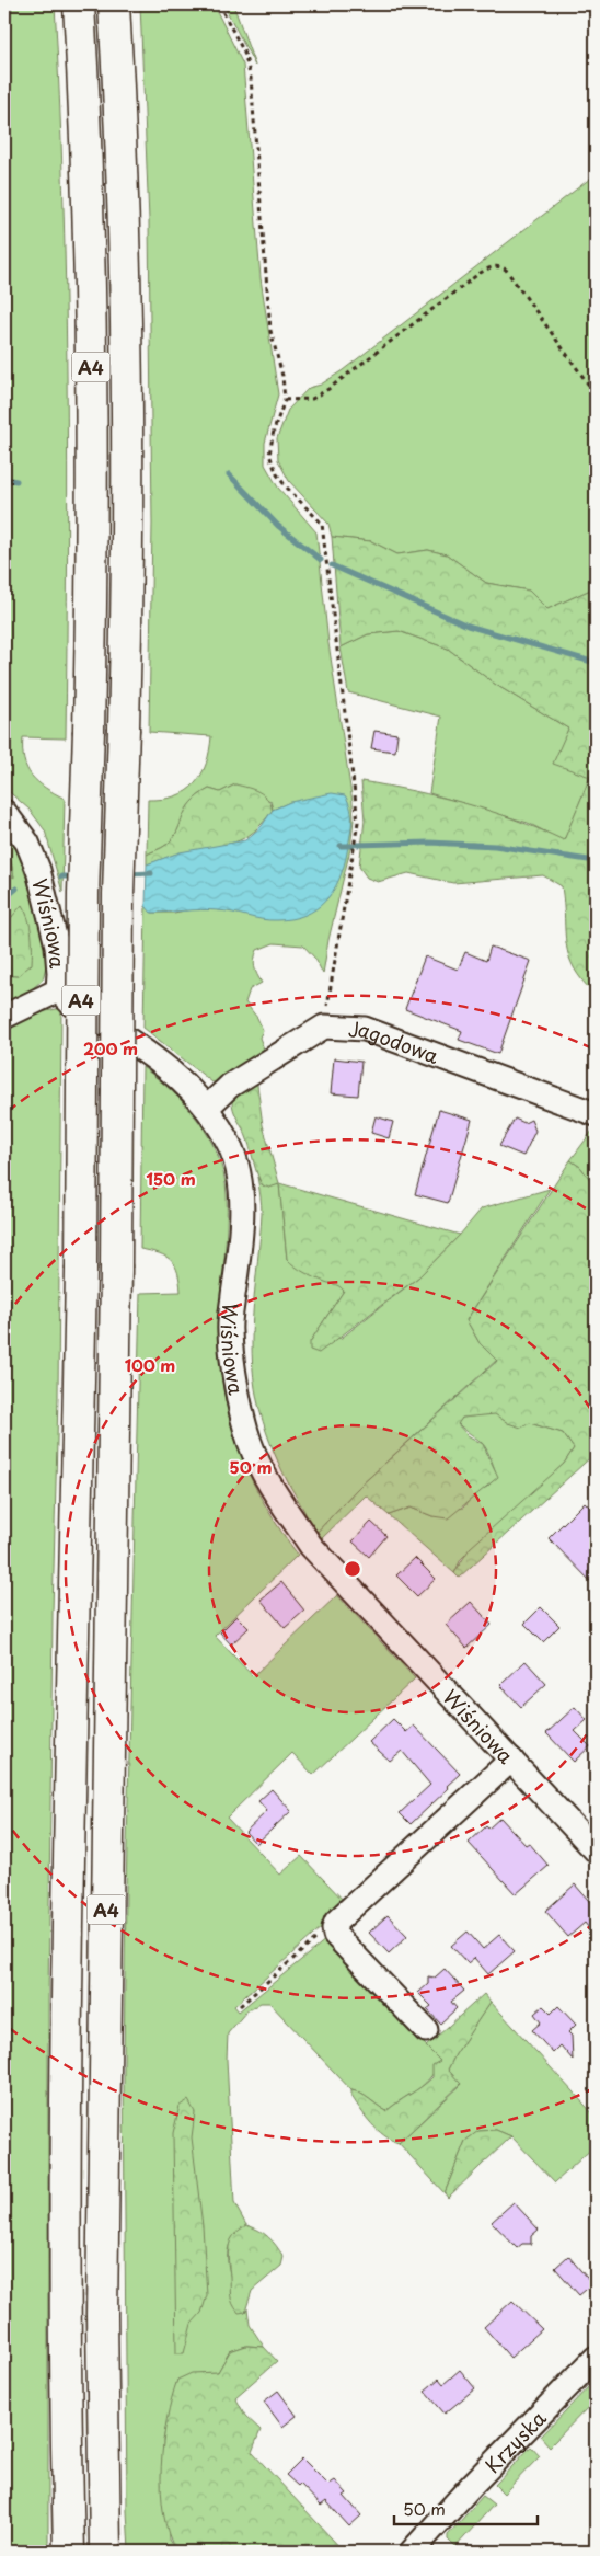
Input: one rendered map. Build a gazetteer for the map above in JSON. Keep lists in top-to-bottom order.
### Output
{
  "streets": {
    "highway": ["A4"],
    "street": ["Wiśniowa", "Jagodowa", "Krzyska"]
  },
  "crossings": [
    ["Wiśniowa", "Jagodowa"]
  ],
  "scale_bar": "50 m",
  "rings": [
    "200 m",
    "150 m",
    "100 m",
    "50 m"
  ]
}
